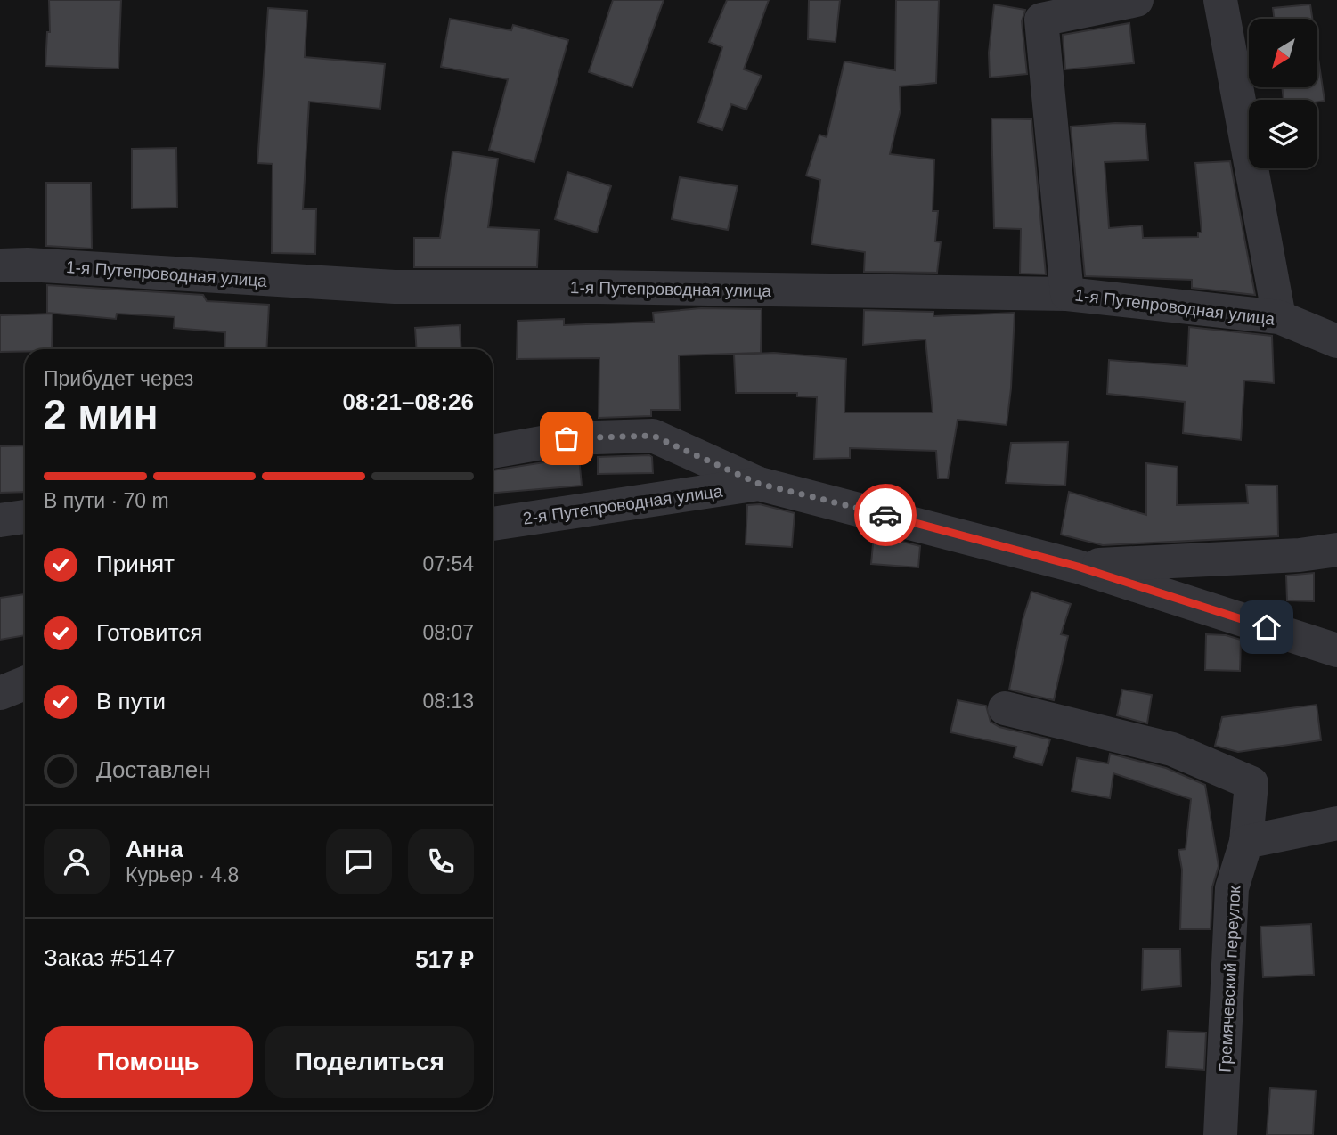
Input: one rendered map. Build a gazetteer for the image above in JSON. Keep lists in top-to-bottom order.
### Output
{
  "streets": {
    "street": ["1-я Путепроводная улица", "2-я Путепроводная улица", "Гремячевский переулок"]
  },
  "north": "bottom left",
  "page": {
    "heading": ["2 мин", "Прибудет через", "08:21–08:26"],
    "panel": [
      "Анна",
      "Курьер · 4.8",
      "Заказ #5147",
      "517 ₽"
    ],
    "bar": "В пути · 70 m",
    "list": [
      ["Принят", "07:54"],
      ["Готовится", "08:07"],
      ["В пути", "08:13"],
      "Доставлен"
    ],
    "buttons": ["Помощь", "Поделиться"]
  }
}
